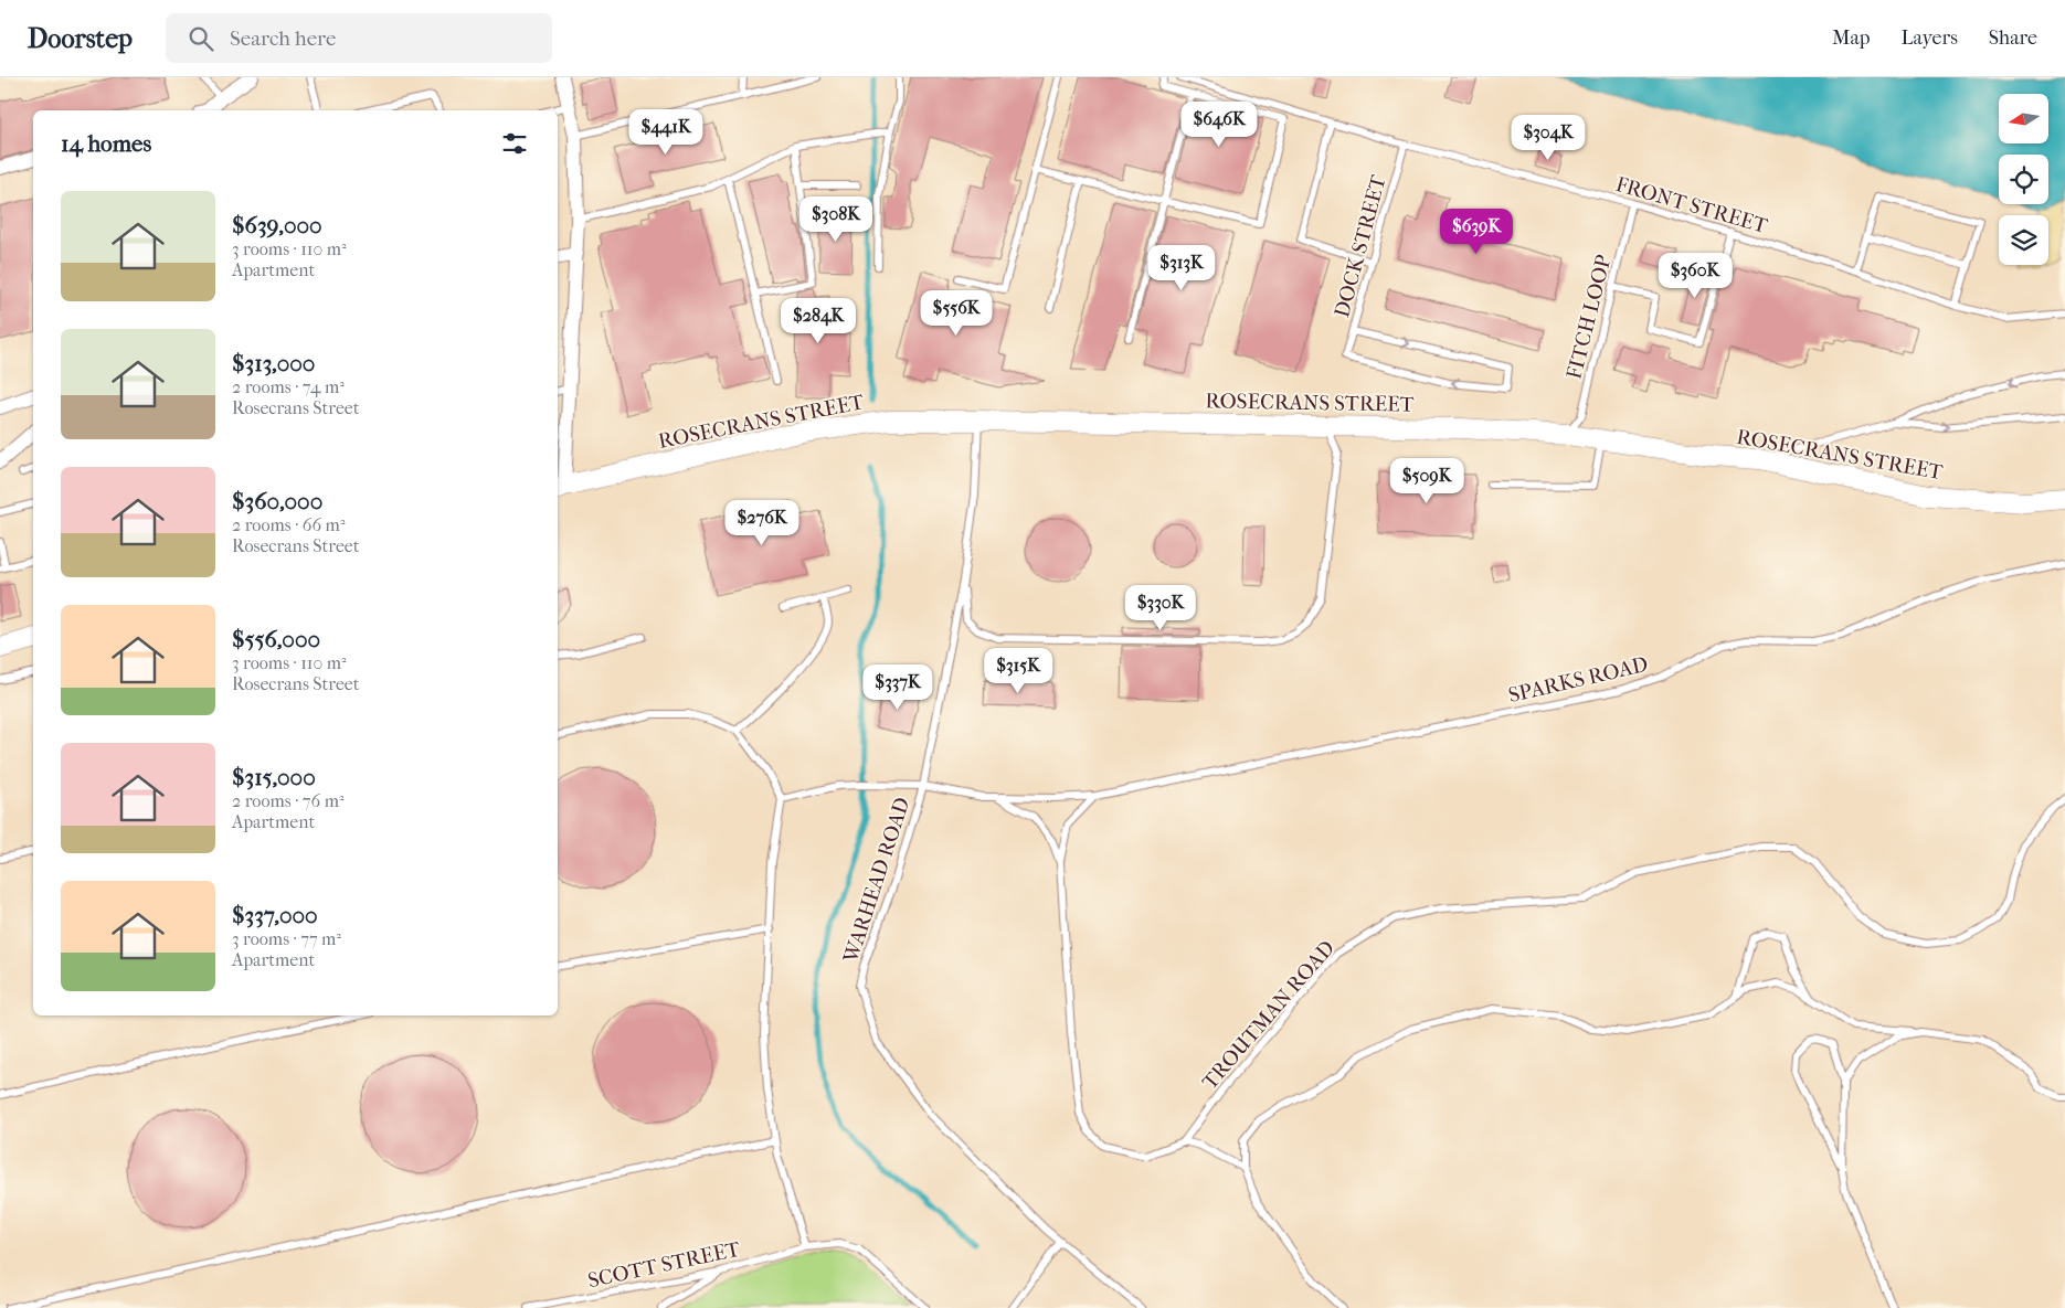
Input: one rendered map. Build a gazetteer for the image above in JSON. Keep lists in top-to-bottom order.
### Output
{
  "streets": {
    "street": ["ROSECRANS STREET"],
    "lane": [
      "FRONT STREET",
      "DOCK STREET",
      "FITCH LOOP",
      "SPARKS ROAD",
      "WARHEAD ROAD",
      "TROUTMAN ROAD",
      "SCOTT STREET"
    ]
  },
  "crossings": [
    ["FRONT STREET", "DOCK STREET"],
    ["FRONT STREET", "FITCH LOOP"],
    ["FITCH LOOP", "ROSECRANS STREET"],
    ["ROSECRANS STREET", "WARHEAD ROAD"]
  ],
  "north": "left",
  "page": {
    "header": "Doorstep",
    "search": "Search here",
    "nav": ["Map", "Layers", "Share"],
    "price": [
      "$646K",
      "$441K",
      "$304K",
      "$308K",
      "$639K",
      "$313K",
      "$360K",
      "$556K",
      "$284K",
      "$509K",
      "$276K",
      "$330K",
      "$315K",
      "$337K"
    ],
    "heading": "14 homes",
    "list": [
      {
        "name": "$639,000",
        "note": "3 rooms · 110 m² · Apartment"
      },
      {
        "name": "$313,000",
        "note": "2 rooms · 74 m² · Rosecrans Street"
      },
      {
        "name": "$360,000",
        "note": "2 rooms · 66 m² · Rosecrans Street"
      },
      {
        "name": "$556,000",
        "note": "3 rooms · 110 m² · Rosecrans Street"
      },
      {
        "name": "$315,000",
        "note": "2 rooms · 76 m² · Apartment"
      },
      {
        "name": "$337,000",
        "note": "3 rooms · 77 m² · Apartment"
      }
    ]
  }
}
